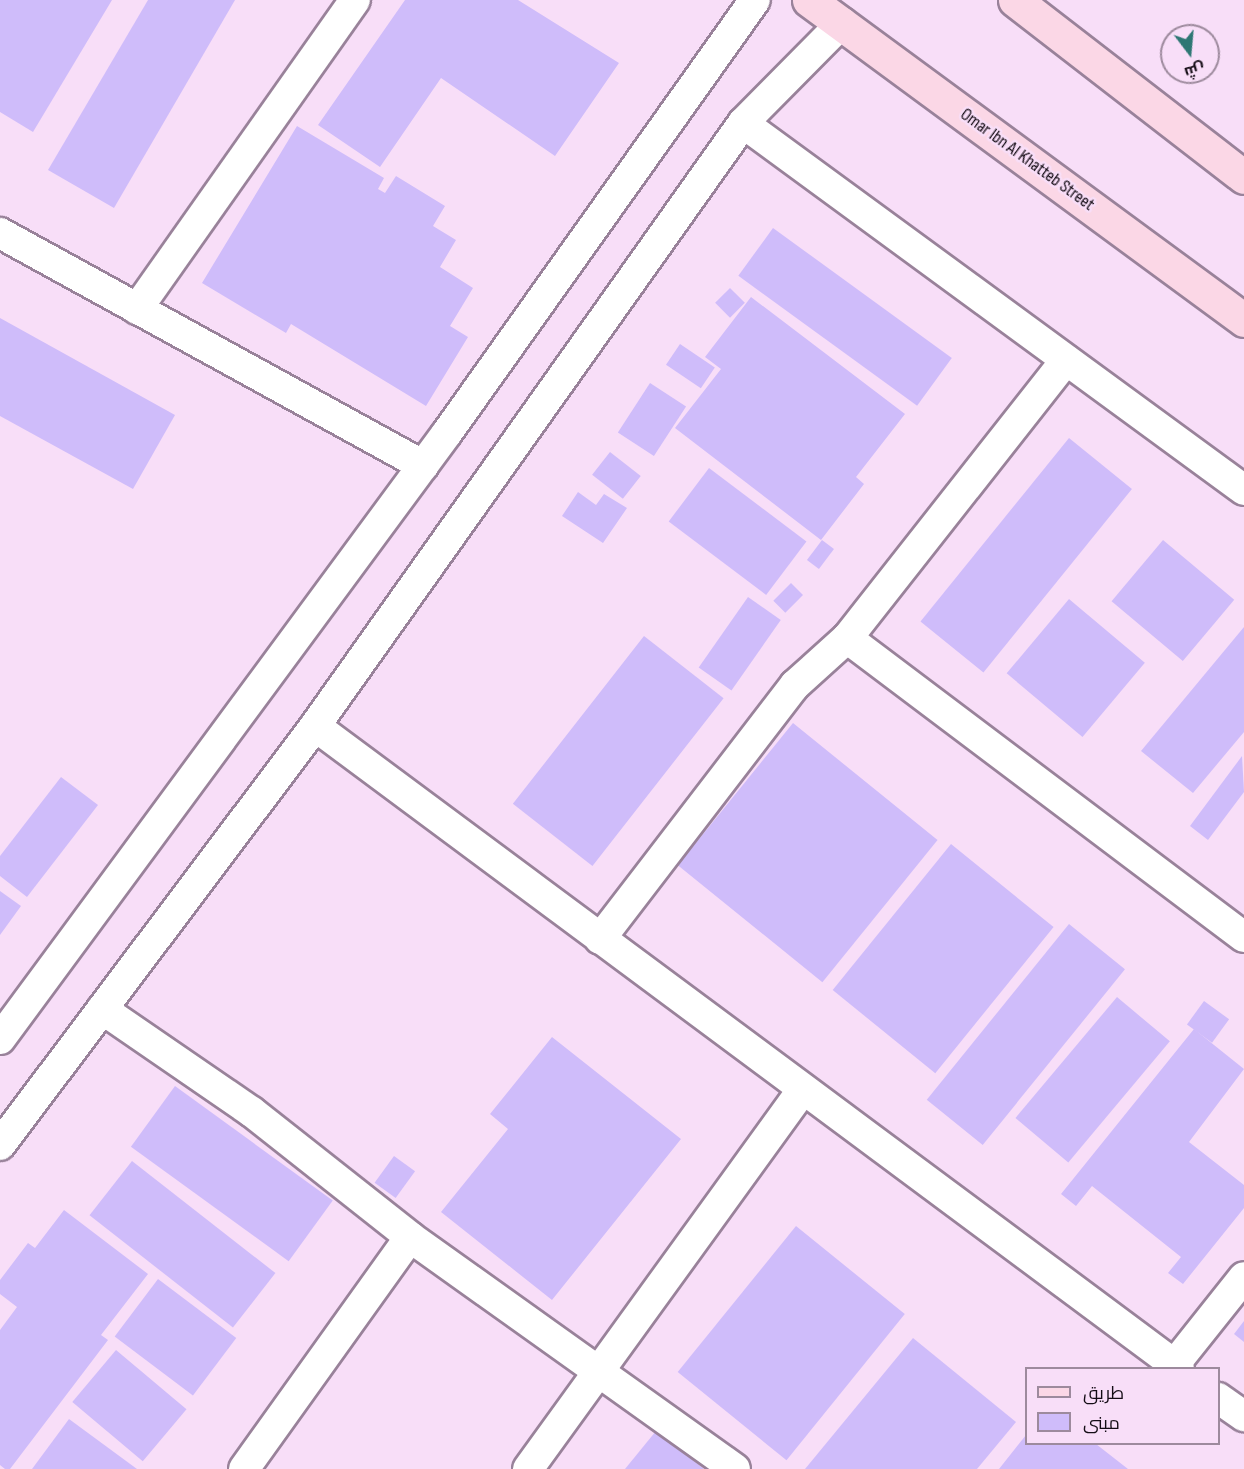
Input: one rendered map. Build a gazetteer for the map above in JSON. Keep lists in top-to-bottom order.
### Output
{
  "streets": {
    "main road": ["Omar Ibn Al Khatteb Street"]
  },
  "legend": ["طريق", "مبنى"],
  "north": "bottom"
}
